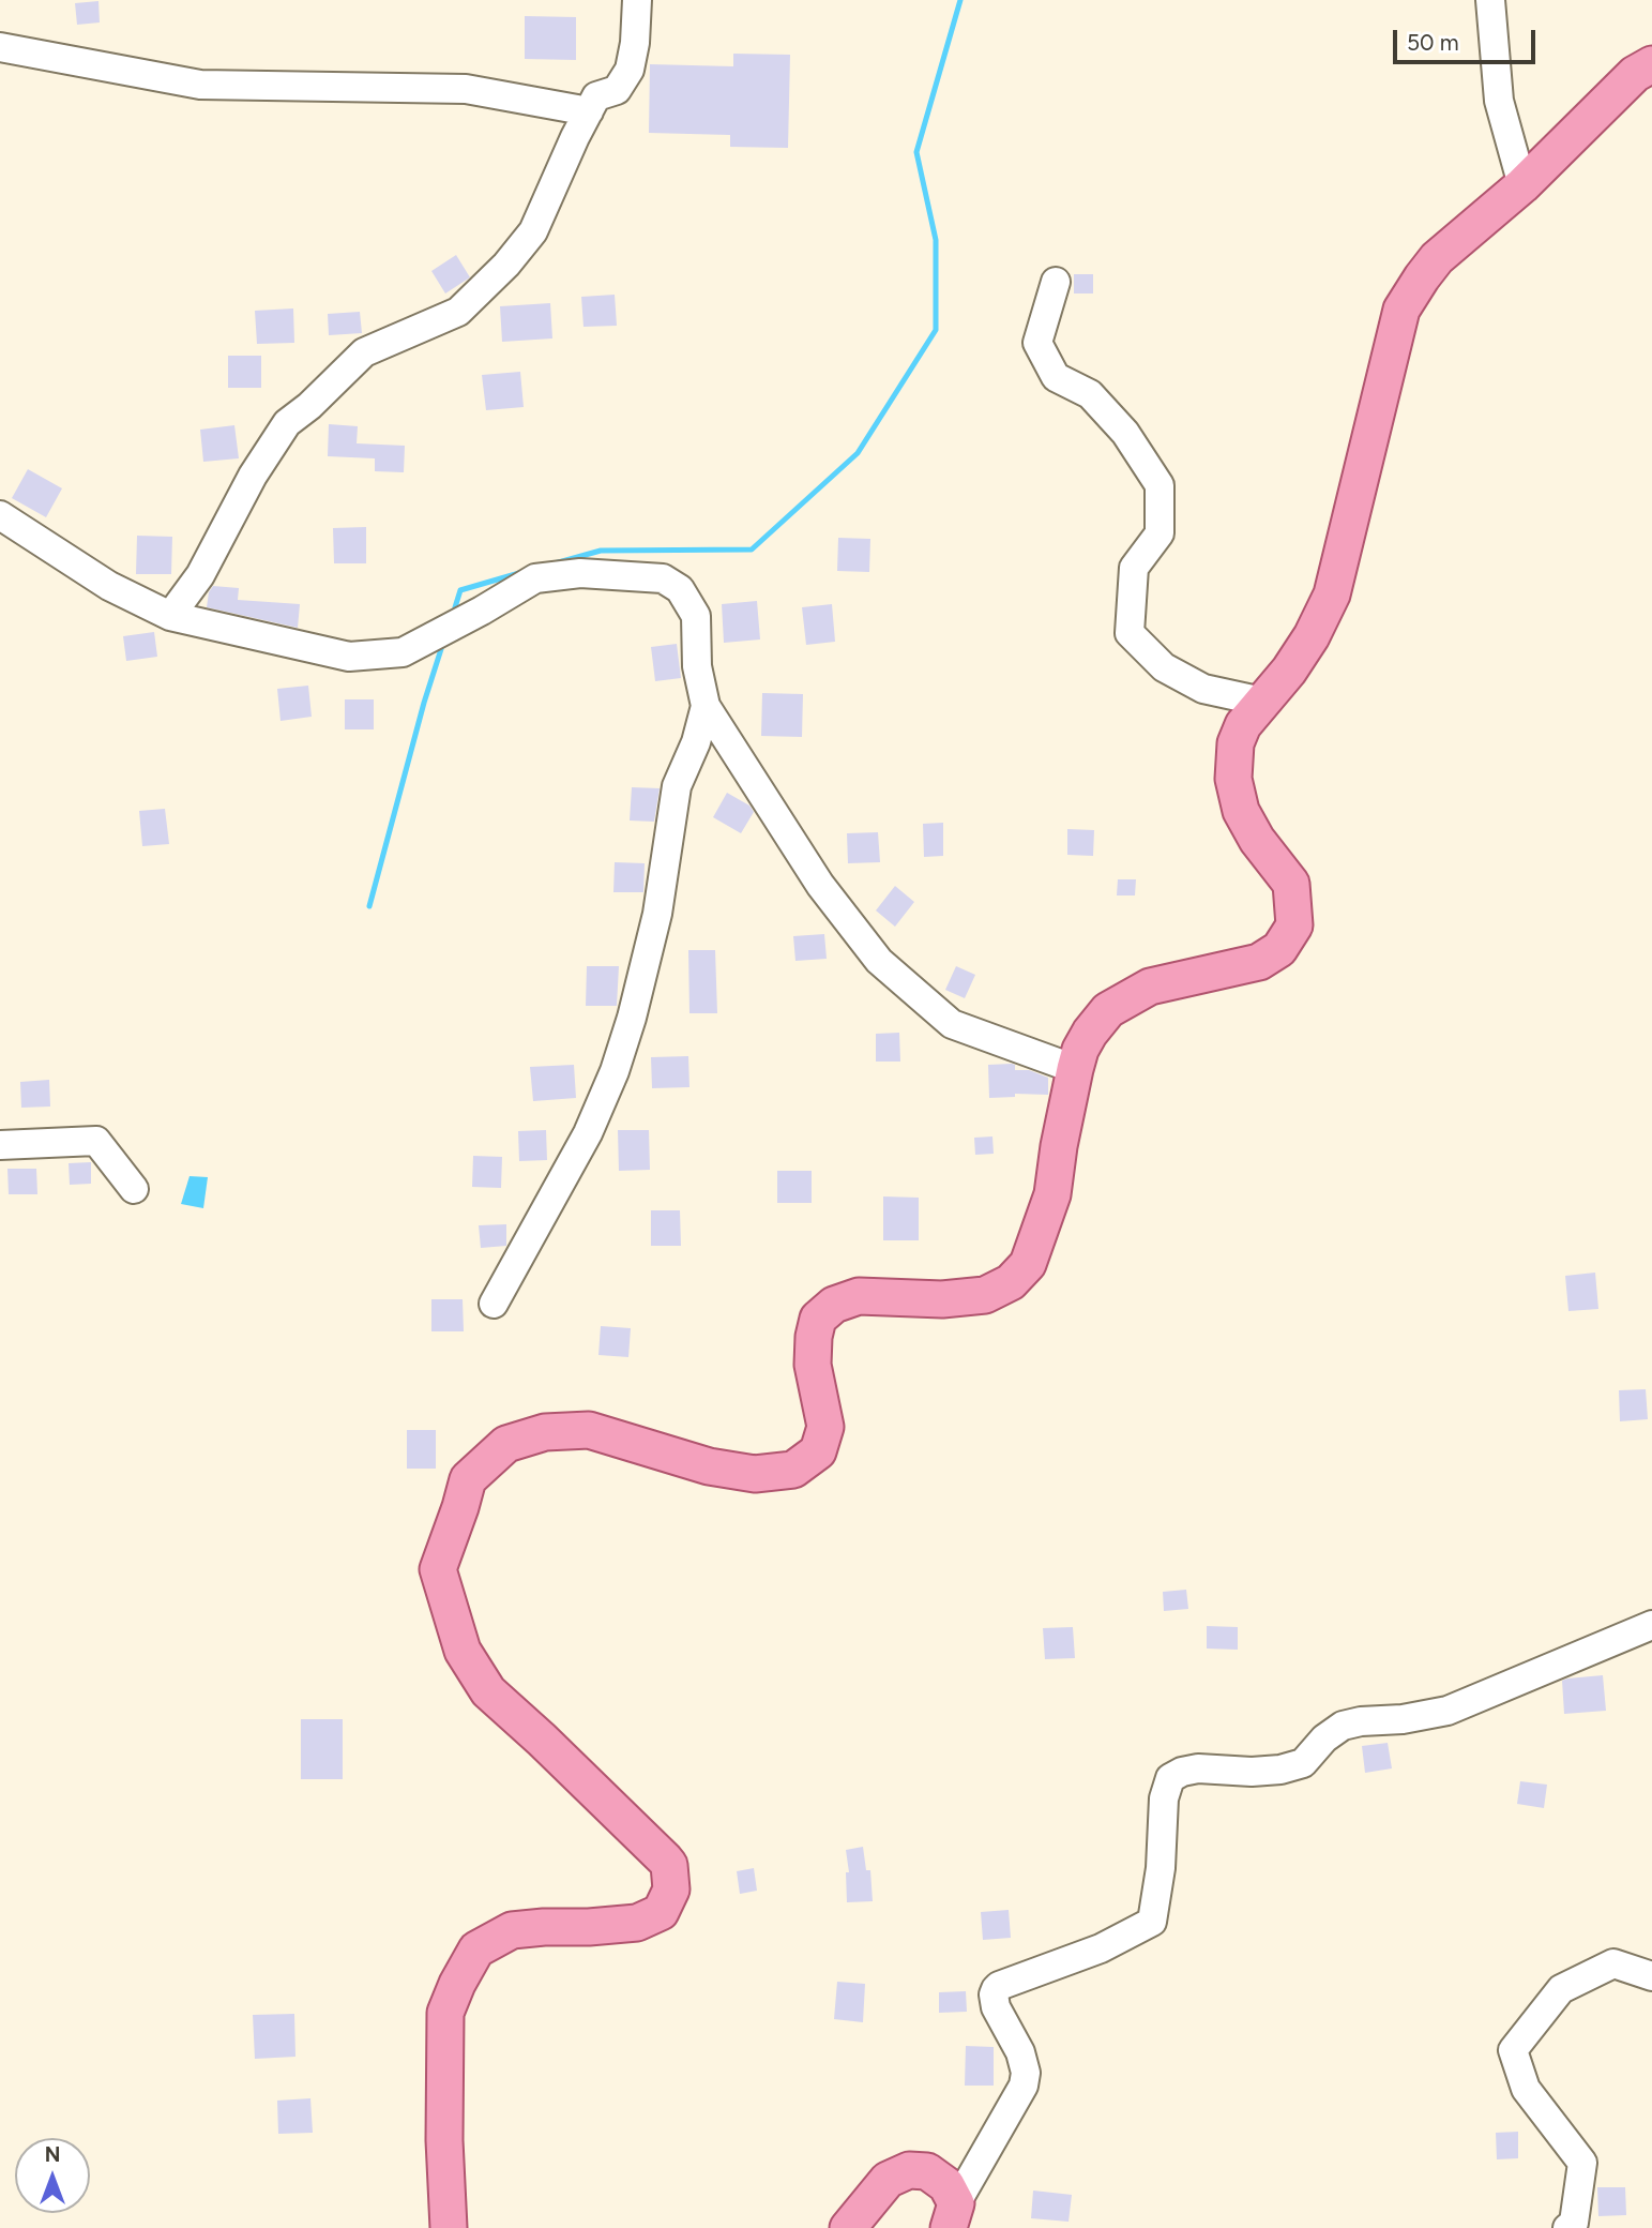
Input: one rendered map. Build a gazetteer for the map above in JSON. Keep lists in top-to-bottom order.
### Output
{
  "scale_bar": "50 m",
  "north": "top"
}
